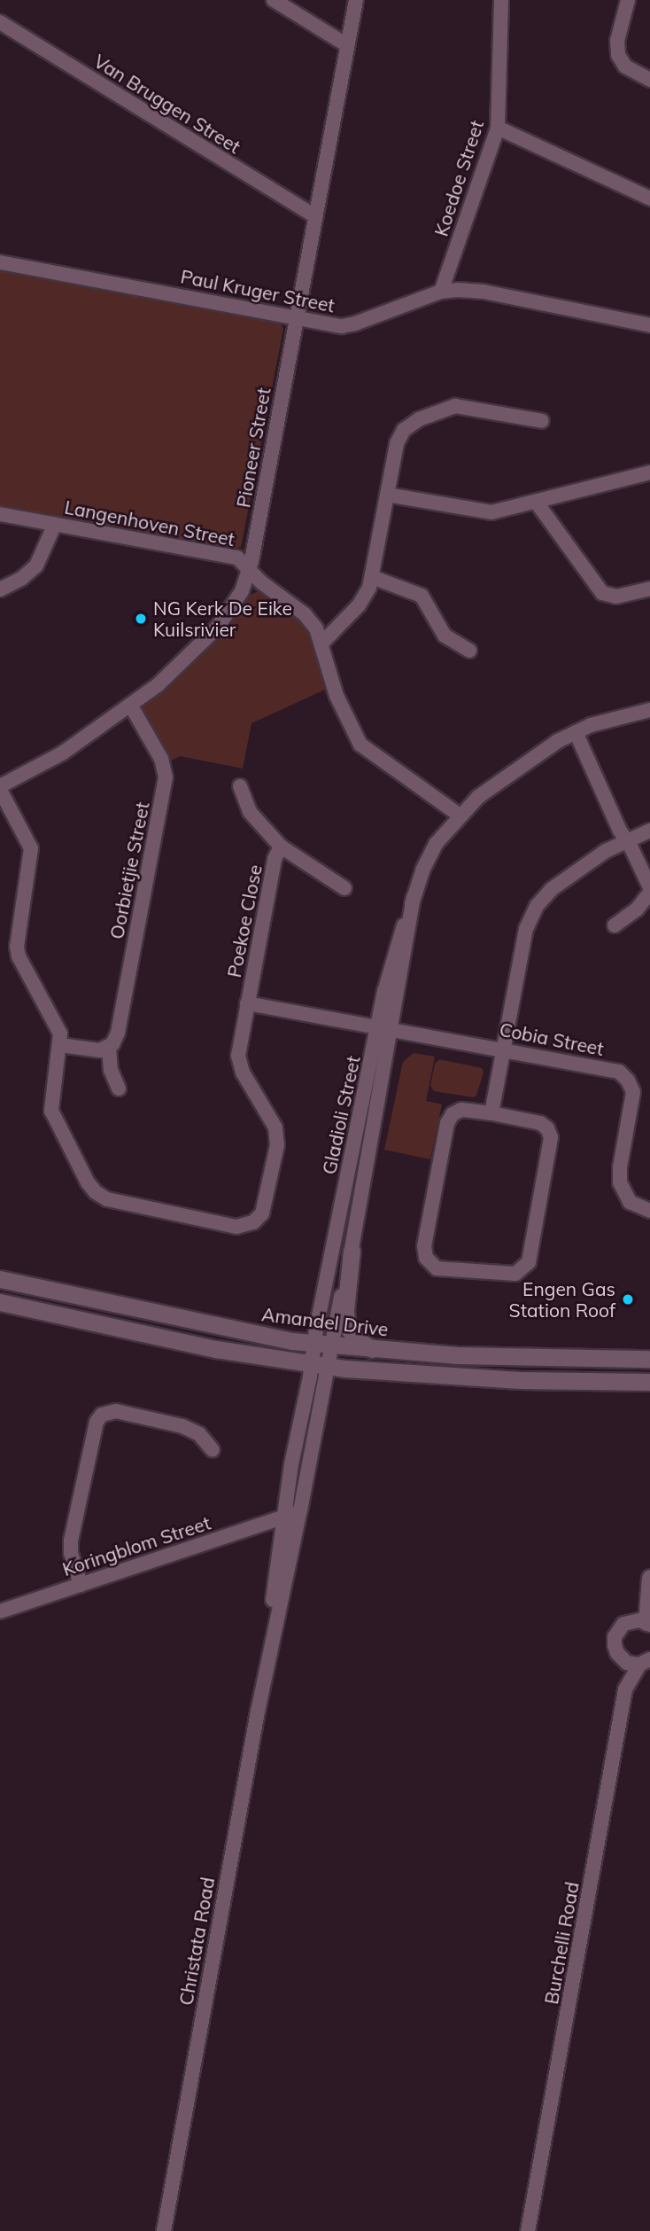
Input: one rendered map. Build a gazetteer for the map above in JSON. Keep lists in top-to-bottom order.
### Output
{
  "streets": {
    "street": [
      "Van Bruggen Street",
      "Koedoe Street",
      "Paul Kruger Street",
      "Pioneer Street",
      "Langenhoven Street",
      "Oorbietjie Street",
      "Poekoe Close",
      "Cobia Street",
      "Gladioli Street",
      "Amandel Drive",
      "Koringblom Street",
      "Christata Road",
      "Burchelli Road"
    ]
  },
  "crossings": [
    ["Van Bruggen Street", "Pioneer Street"],
    ["Koedoe Street", "Paul Kruger Street"],
    ["Paul Kruger Street", "Pioneer Street"],
    ["Pioneer Street", "Langenhoven Street"],
    ["Pioneer Street", "Oorbietjie Street"],
    ["Langenhoven Street", "Gladioli Street"],
    ["Poekoe Close", "Cobia Street"],
    ["Cobia Street", "Gladioli Street"],
    ["Gladioli Street", "Amandel Drive"],
    ["Koringblom Street", "Christata Road"]
  ],
  "places": ["NG Kerk De Eike Kuilsrivier", "Engen Gas Station Roof"]
}
